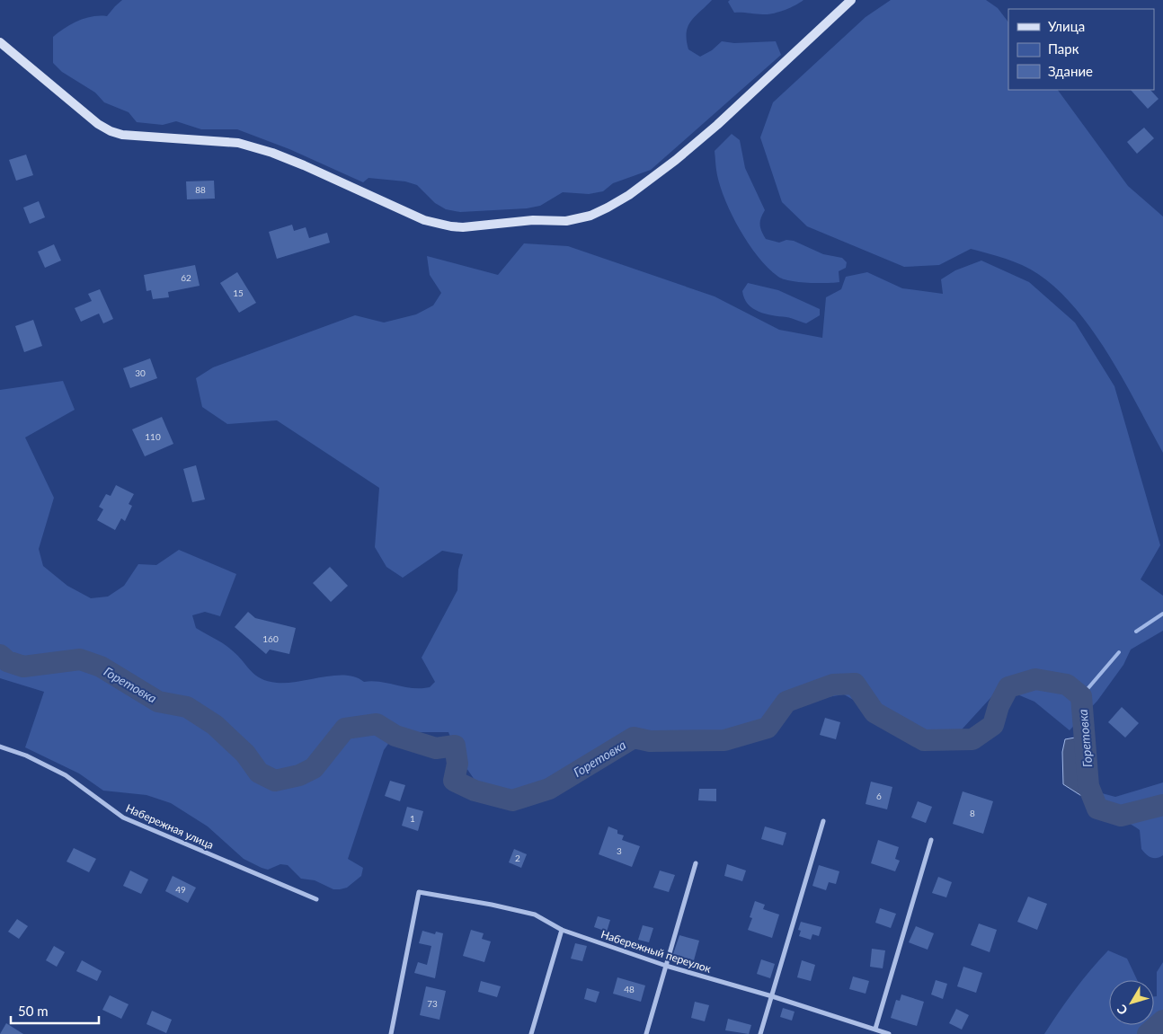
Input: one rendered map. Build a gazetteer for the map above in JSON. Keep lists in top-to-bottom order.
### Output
{
  "streets": {
    "street": ["Набережная улица", "Набережный переулок"]
  },
  "water": ["Горетовка"],
  "house_numbers": [
    "88",
    "62",
    "15",
    "30",
    "110",
    "160",
    "6",
    "8",
    "1",
    "3",
    "2",
    "49",
    "48",
    "73"
  ],
  "legend": ["Улица", "Парк", "Здание"],
  "scale_bar": "50 m",
  "north": "bottom left"
}
